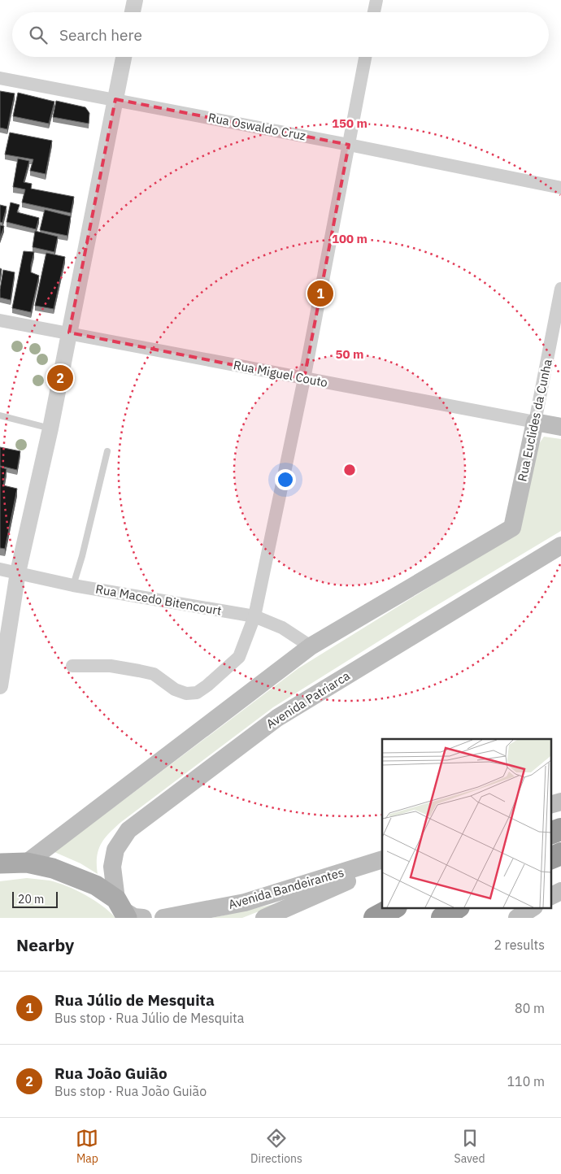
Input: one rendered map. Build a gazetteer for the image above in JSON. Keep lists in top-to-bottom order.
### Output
{
  "streets": {
    "main road": [
      "Rua Miguel Couto",
      "Rua Euclides da Cunha",
      "Avenida Patriarca",
      "Avenida Bandeirantes"
    ],
    "street": ["Rua Oswaldo Cruz", "Rua Macedo Bitencourt"]
  },
  "crossings": [
    ["Rua Miguel Couto", "Rua Euclides da Cunha"],
    ["Rua Euclides da Cunha", "Rua Macedo Bitencourt"]
  ],
  "scale_bar": "20 m",
  "page": {
    "search": "Search here",
    "pins": ["1", "2"],
    "scale": "20 m",
    "heading": ["Nearby", "2 results"],
    "list": [
      {
        "mark": "1",
        "name": "Rua Júlio de Mesquita",
        "note": "Bus stop · Rua Júlio de Mesquita",
        "value": "80 m"
      },
      {
        "mark": "2",
        "name": "Rua João Guião",
        "note": "Bus stop · Rua João Guião",
        "value": "110 m"
      }
    ],
    "nav": ["Map", "Directions", "Saved"]
  },
  "rings": ["150 m", "100 m", "50 m"]
}
